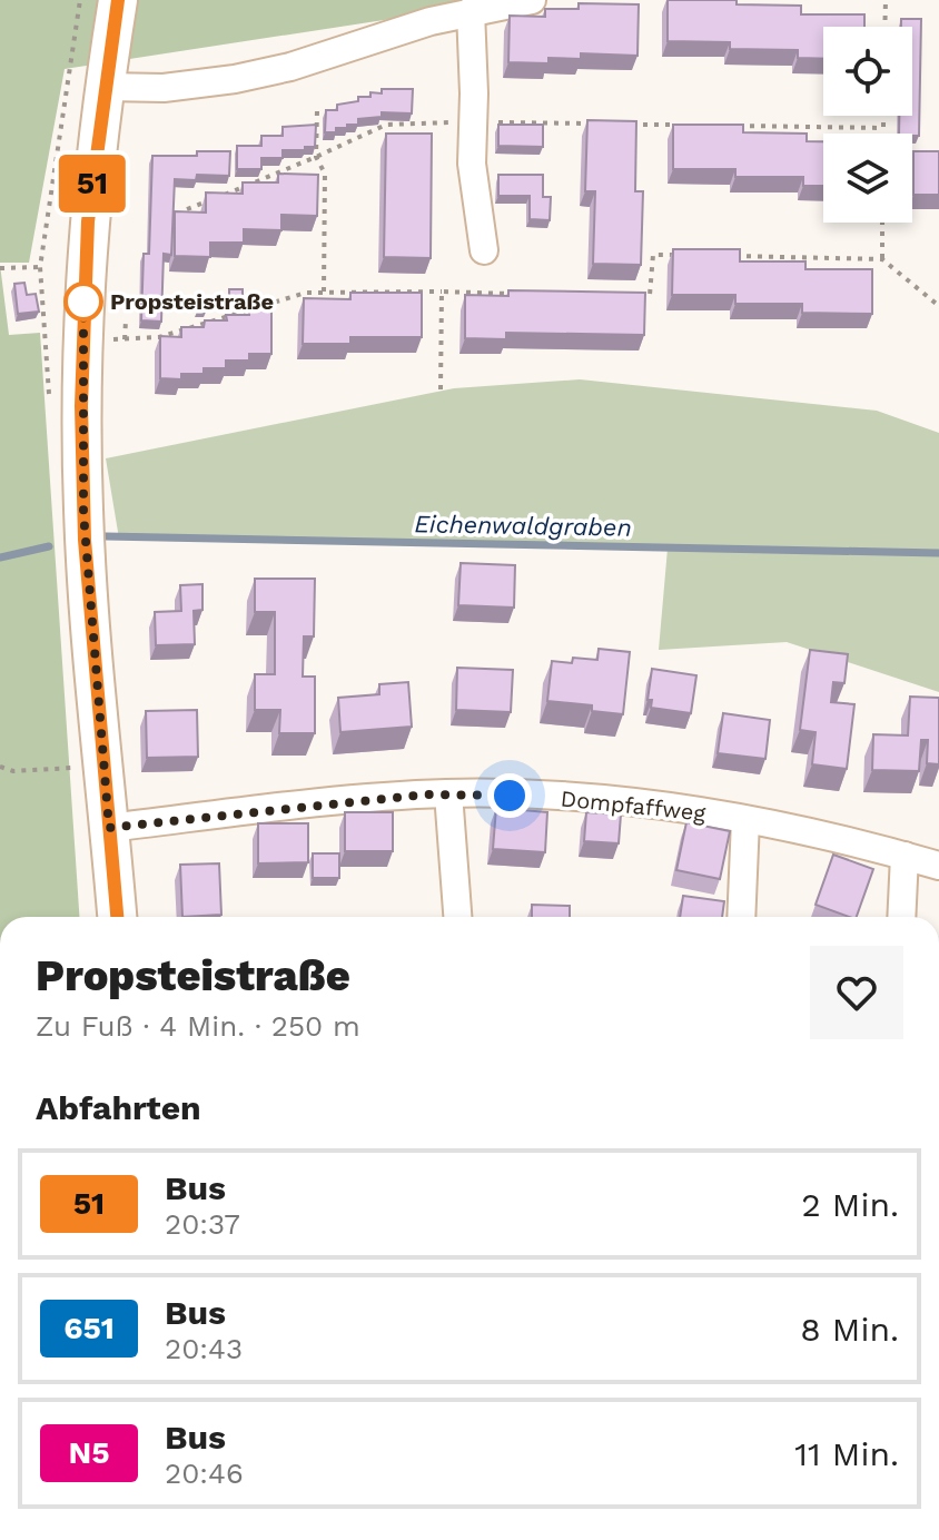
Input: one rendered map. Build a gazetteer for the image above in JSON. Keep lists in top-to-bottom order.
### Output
{
  "streets": {
    "street": ["Dompfaffweg"]
  },
  "water": ["Eichenwaldgraben"],
  "places": ["Propsteistraße"],
  "lines": ["bus line 51"],
  "page": {
    "on_map": "51",
    "heading": [
      ["Propsteistraße", "Zu Fuß · 4 Min. · 250 m"],
      "Abfahrten"
    ],
    "list": [
      {
        "mark": "51",
        "name": "Bus",
        "note": "20:37",
        "value": "2 Min."
      },
      {
        "mark": "651",
        "name": "Bus",
        "note": "20:43",
        "value": "8 Min."
      },
      {
        "mark": "N5",
        "name": "Bus",
        "note": "20:46",
        "value": "11 Min."
      }
    ]
  }
}
